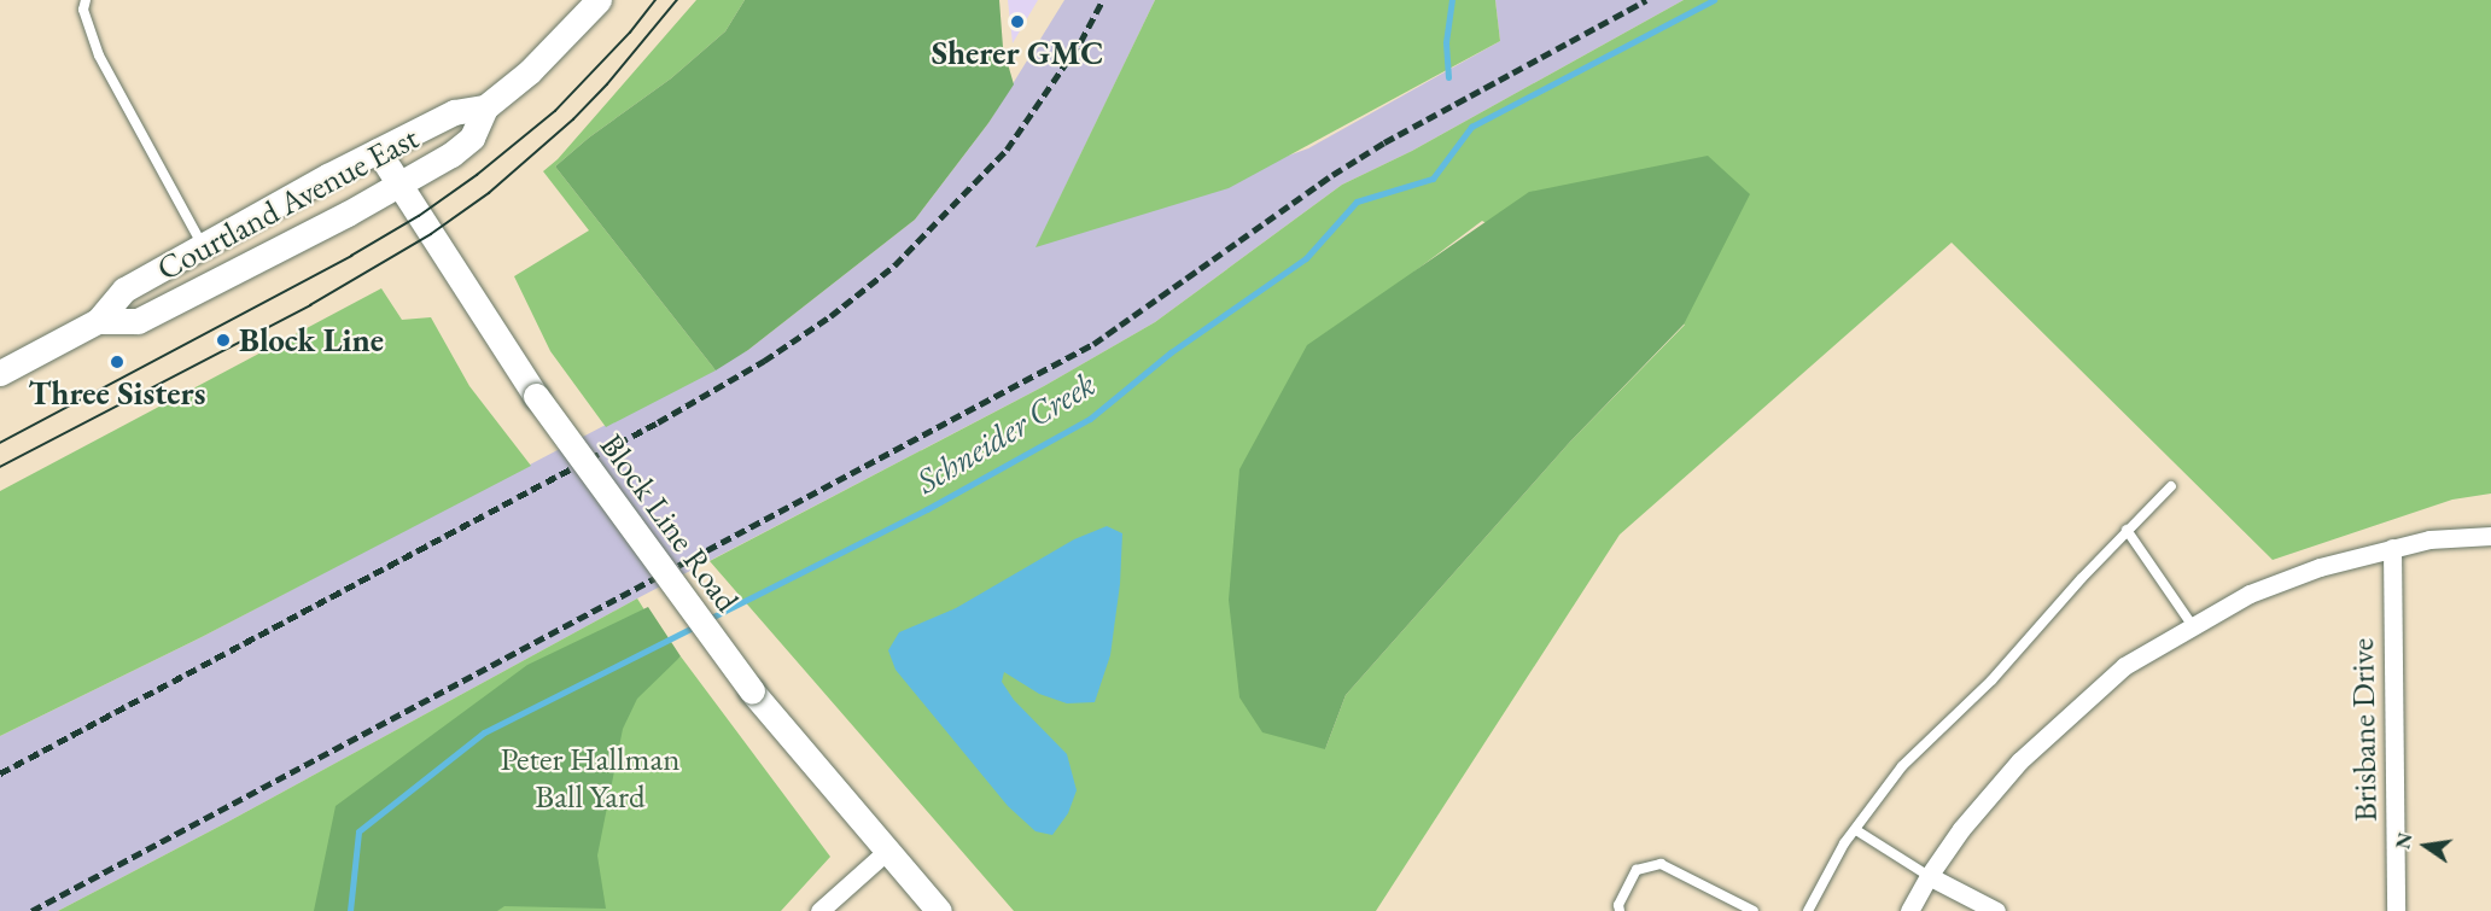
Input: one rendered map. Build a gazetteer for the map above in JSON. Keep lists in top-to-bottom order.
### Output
{
  "streets": {
    "main road": ["Courtland Avenue East", "Block Line Road"],
    "street": ["Brisbane Drive"]
  },
  "crossings": [
    ["Courtland Avenue East", "Block Line Road"]
  ],
  "water": ["Schneider Creek"],
  "parks": ["Peter Hallman Ball Yard"],
  "places": ["Sherer GMC", "Block Line", "Three Sisters"],
  "north": "left"
}
